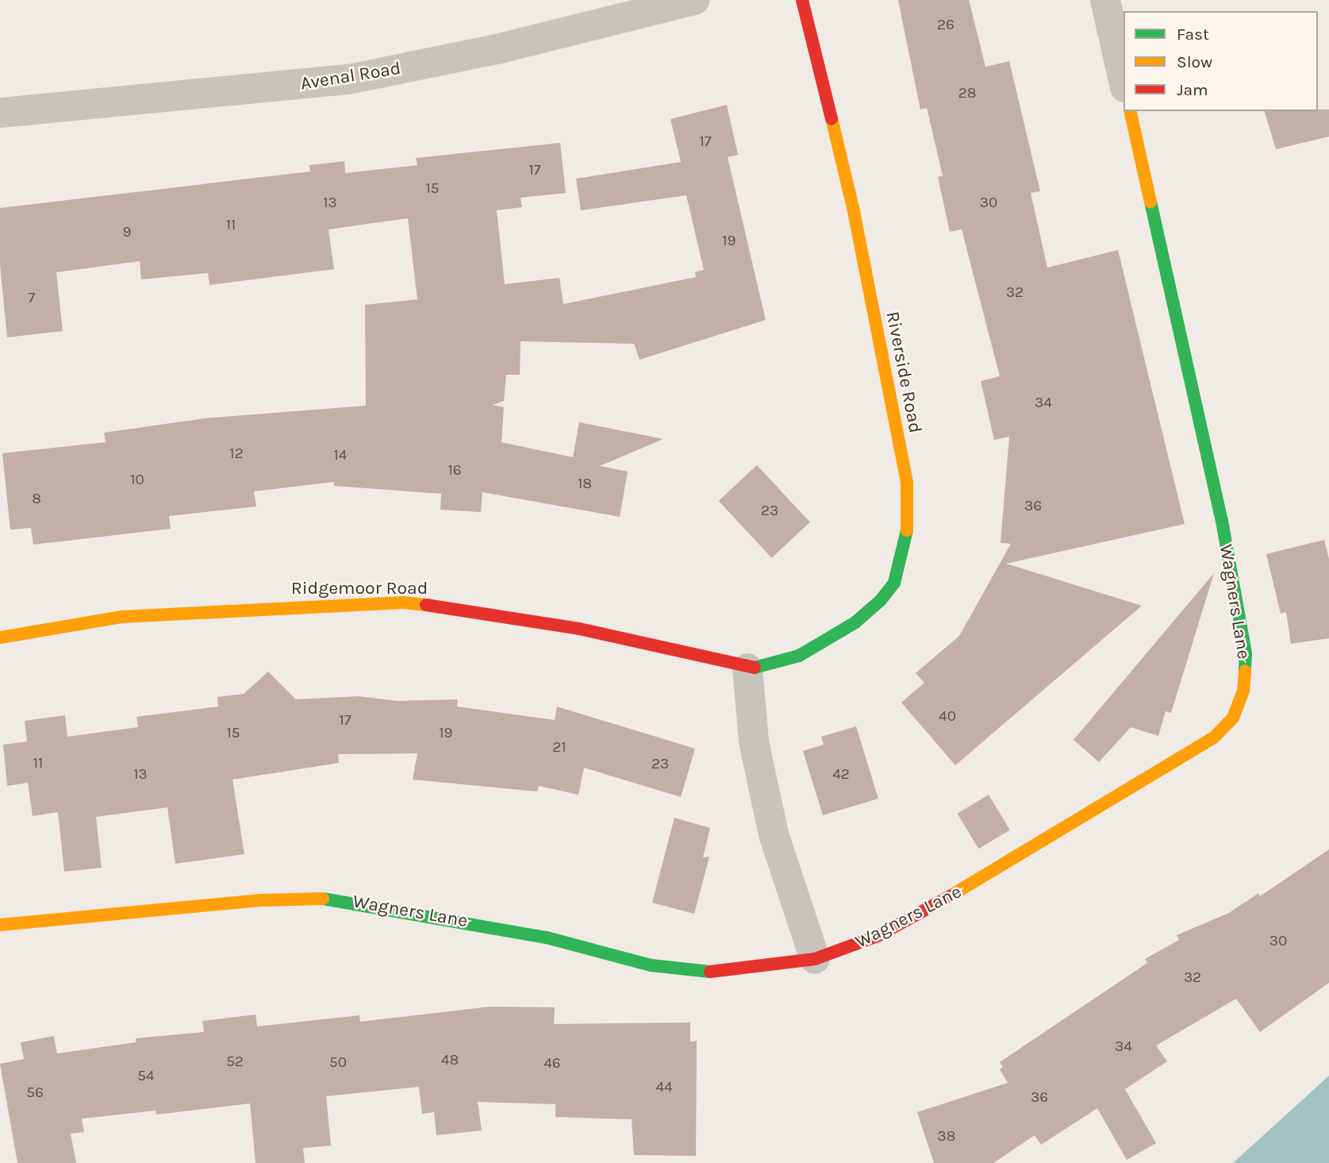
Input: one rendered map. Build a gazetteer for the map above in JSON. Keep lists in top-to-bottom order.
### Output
{
  "streets": {
    "street": [
      "Avenal Road",
      "Riverside Road",
      "Ridgemoor Road",
      "Wagners Lane"
    ]
  },
  "crossings": [
    ["Riverside Road", "Ridgemoor Road"]
  ],
  "house_numbers": [
    "26",
    "28",
    "17",
    "17",
    "15",
    "13",
    "30",
    "11",
    "9",
    "19",
    "32",
    "7",
    "34",
    "12",
    "14",
    "16",
    "10",
    "18",
    "8",
    "36",
    "23",
    "40",
    "17",
    "15",
    "19",
    "21",
    "11",
    "23",
    "13",
    "42",
    "30",
    "32",
    "34",
    "48",
    "52",
    "50",
    "46",
    "54",
    "44",
    "56",
    "36",
    "38"
  ],
  "legend": ["Fast", "Slow", "Jam"]
}
